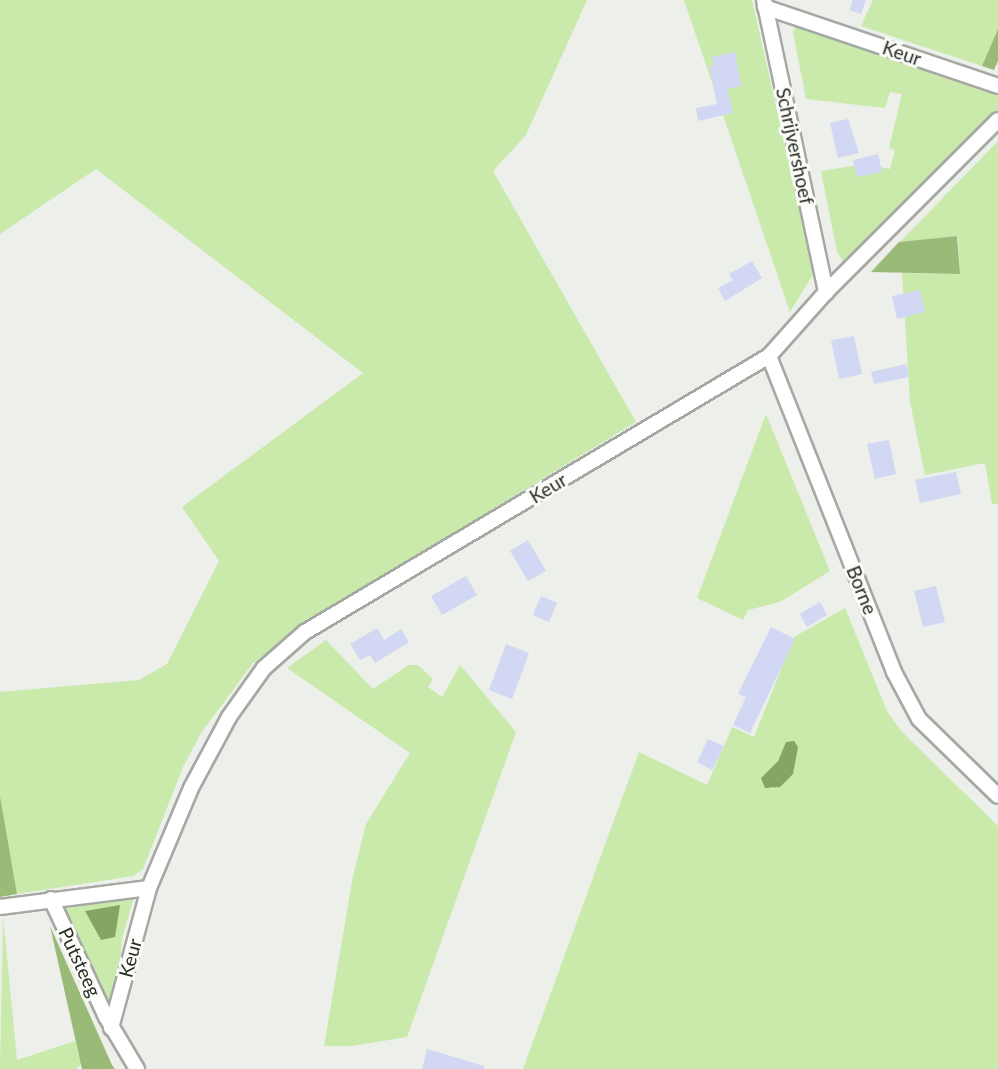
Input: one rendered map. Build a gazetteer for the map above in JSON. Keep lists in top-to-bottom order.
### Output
{
  "streets": {
    "street": [
      "Keur",
      "Schrijvershoef",
      "Borne",
      "Putsteeg"
    ]
  },
  "crossings": [
    ["Keur", "Schrijvershoef"],
    ["Keur", "Borne"],
    ["Keur", "Putsteeg"]
  ]
}
